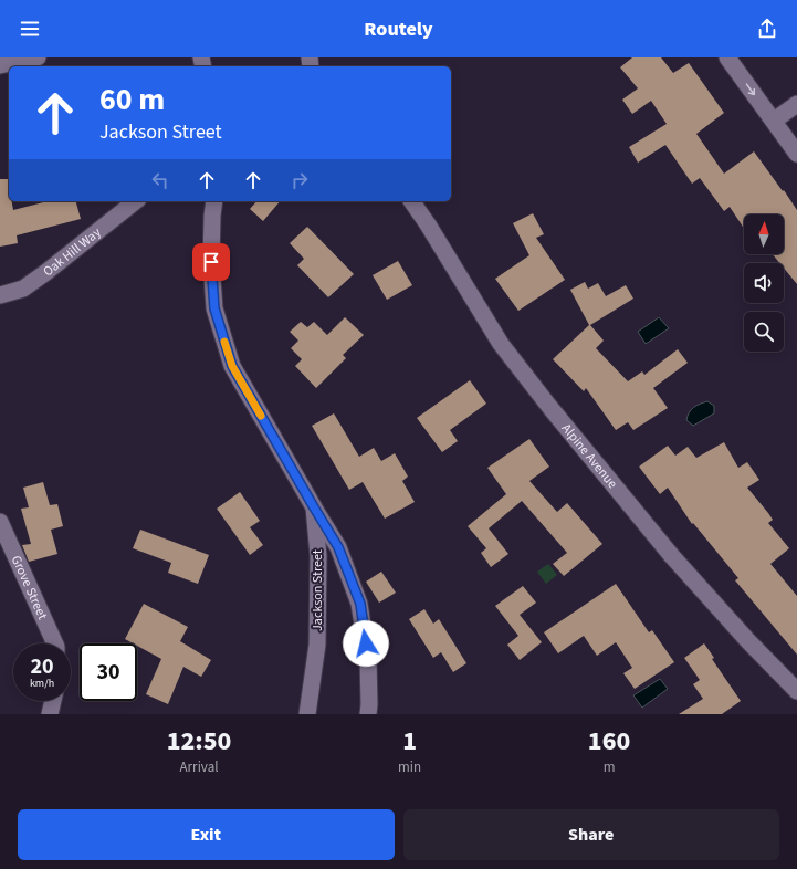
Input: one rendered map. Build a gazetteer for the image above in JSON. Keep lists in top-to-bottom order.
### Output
{
  "streets": {
    "street": [
      "Oak Hill Way",
      "Alpine Avenue",
      "Grove Street",
      "Jackson Street"
    ]
  },
  "north": "top",
  "page": {
    "header": "Routely",
    "turn": ["60 m", "Jackson Street"],
    "speed": "20 km/h",
    "limit": "30",
    "eta": [
      "12:50",
      "Arrival",
      "1",
      "min",
      "160",
      "m"
    ],
    "buttons": ["Exit", "Share"]
  }
}
